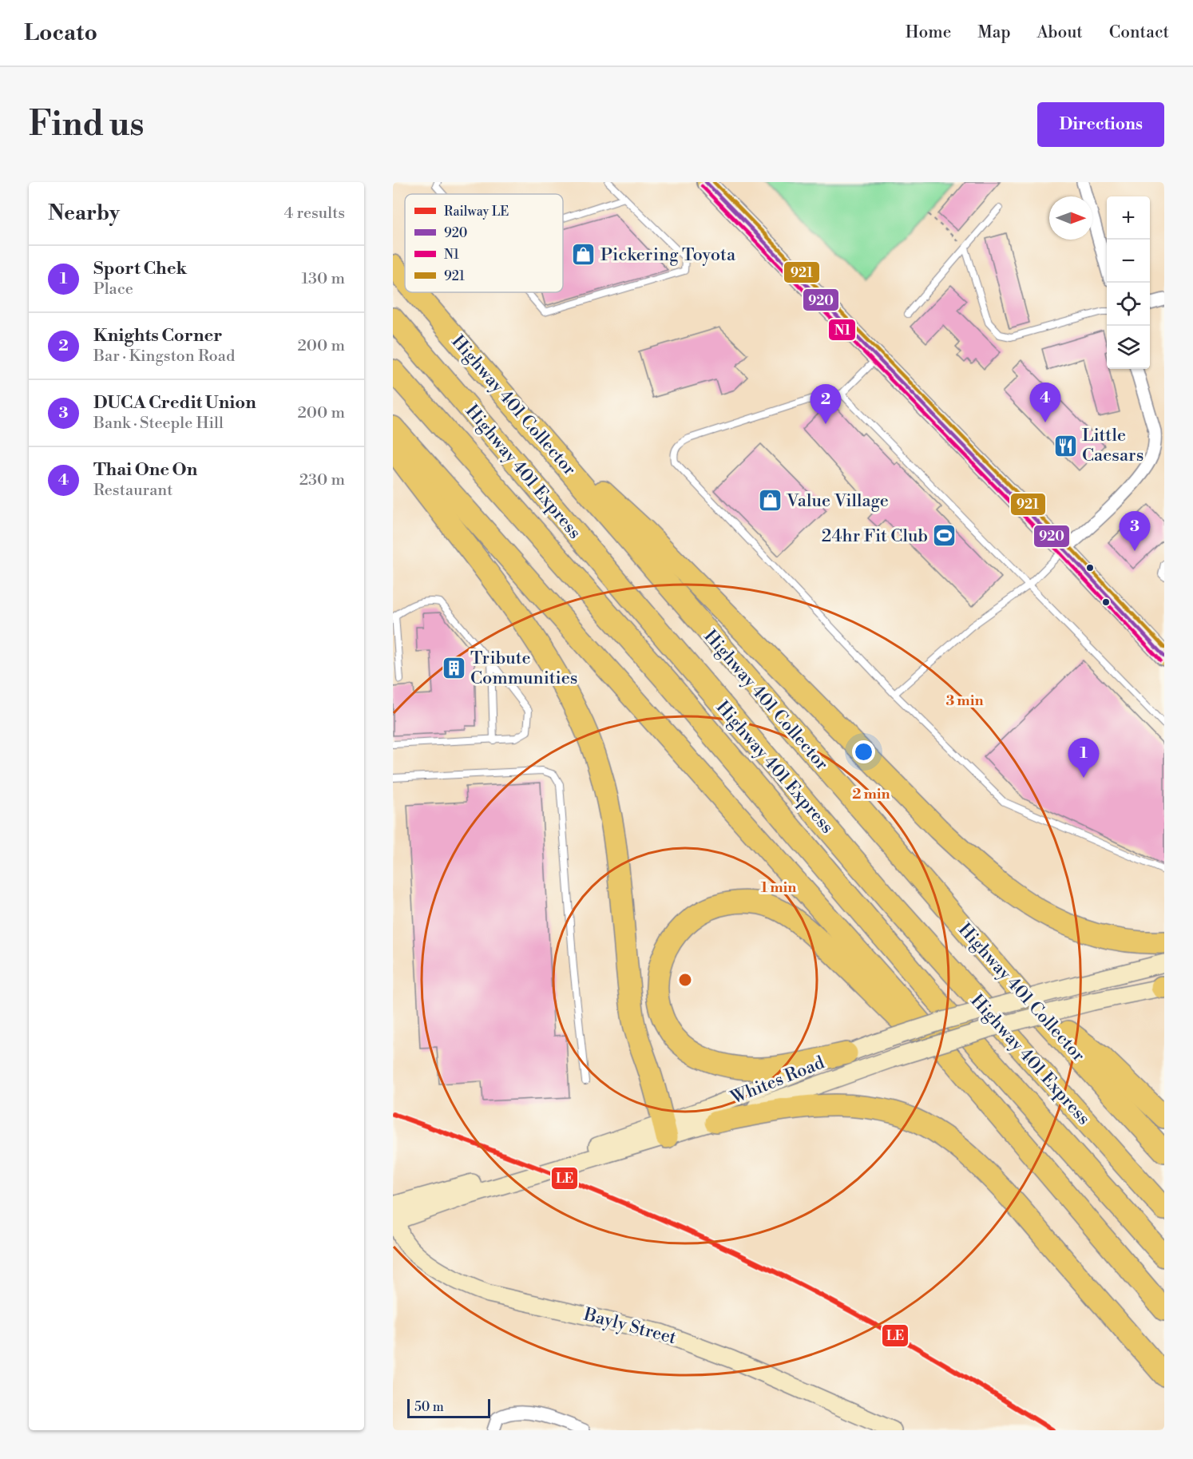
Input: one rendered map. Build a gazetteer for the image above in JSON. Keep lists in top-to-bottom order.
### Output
{
  "streets": {
    "highway": ["Highway 401 Collector", "Highway 401 Express"],
    "main road": ["Whites Road", "Bayly Street"]
  },
  "crossings": [
    ["Whites Road", "Bayly Street"]
  ],
  "places": {
    "shop": ["Pickering Toyota", "Value Village"],
    "restaurant": ["Little Caesars"],
    "sports": ["24hr Fit Club"],
    "building": ["Tribute Communities"]
  },
  "lines": [
    "transit line 920",
    "transit line 921",
    "transit line N1",
    "rail line LE"
  ],
  "legend": [
    "Railway LE",
    "920",
    "N1",
    "921"
  ],
  "scale_bar": "50 m",
  "north": "right",
  "page": {
    "header": "Locato",
    "nav": [
      "Home",
      "Map",
      "About",
      "Contact"
    ],
    "buttons": "Directions",
    "title": "Find us",
    "heading": ["Nearby", "4 results"],
    "map_buttons": ["+", "−"],
    "list": [
      {
        "mark": "1",
        "name": "Sport Chek",
        "note": "Place",
        "value": "130 m"
      },
      {
        "mark": "2",
        "name": "Knights Corner",
        "note": "Bar · Kingston Road",
        "value": "200 m"
      },
      {
        "mark": "3",
        "name": "DUCA Credit Union",
        "note": "Bank · Steeple Hill",
        "value": "200 m"
      },
      {
        "mark": "4",
        "name": "Thai One On",
        "note": "Restaurant",
        "value": "230 m"
      }
    ],
    "pins": [
      "4",
      "2",
      "3",
      "1"
    ],
    "scale": "50 m"
  },
  "rings": ["3 min", "2 min", "1 min"]
}
